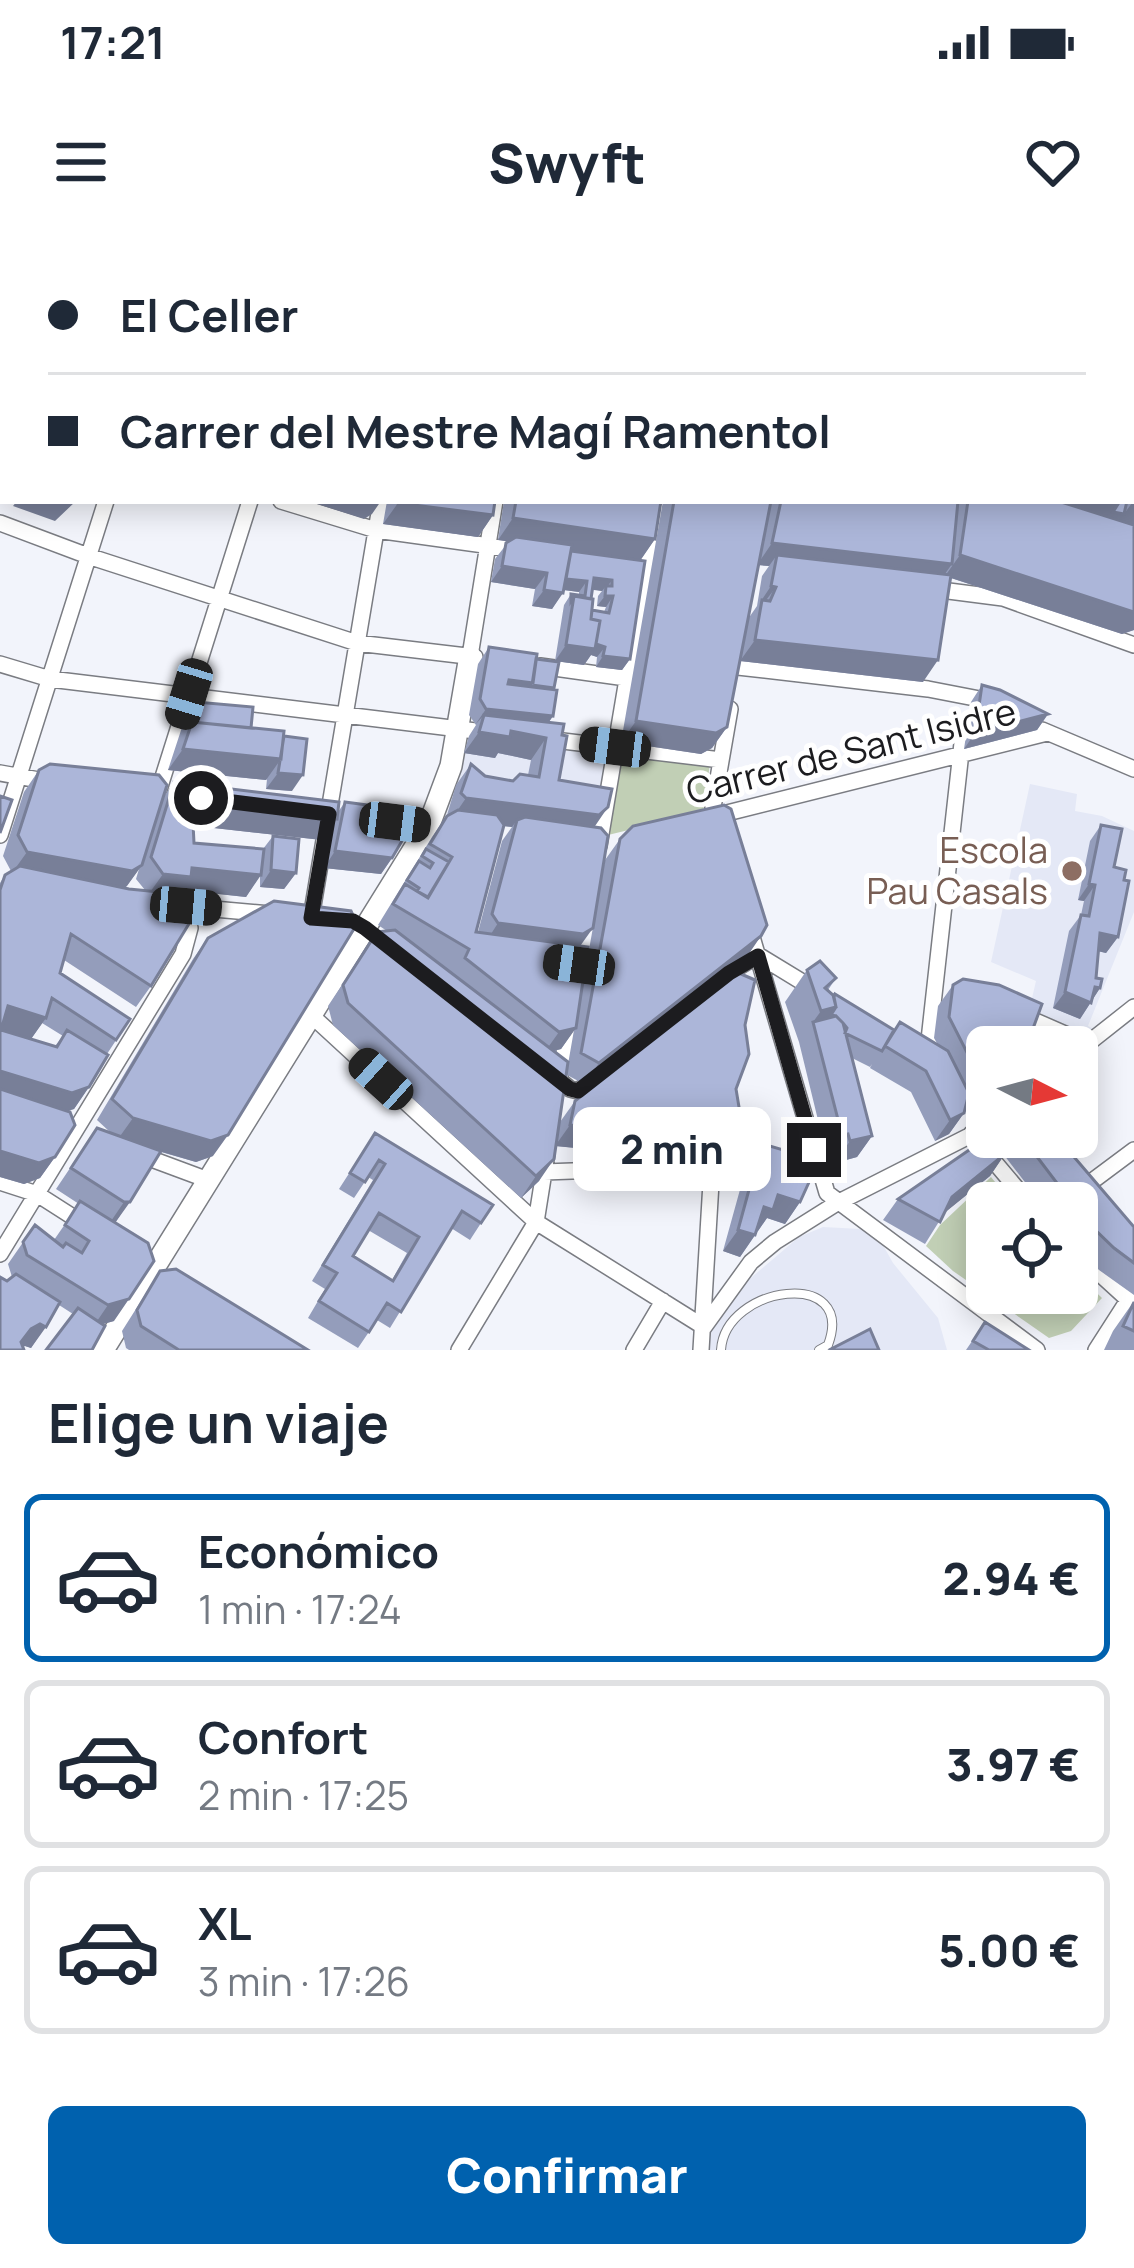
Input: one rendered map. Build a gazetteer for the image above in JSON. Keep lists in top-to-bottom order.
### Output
{
  "streets": {
    "street": ["Carrer de Sant Isidre"]
  },
  "places": ["Escola Pau Casals"],
  "north": "right",
  "page": {
    "status": "17:21",
    "header": "Swyft",
    "banner": ["El Celler", "Carrer del Mestre Magí Ramentol"],
    "bubble": "2 min",
    "heading": "Elige un viaje",
    "list": [
      {
        "name": "Económico",
        "note": "1 min · 17:24",
        "value": "2.94 €"
      },
      {
        "name": "Confort",
        "note": "2 min · 17:25",
        "value": "3.97 €"
      },
      {
        "name": "XL",
        "note": "3 min · 17:26",
        "value": "5.00 €"
      }
    ],
    "buttons": "Confirmar"
  }
}
